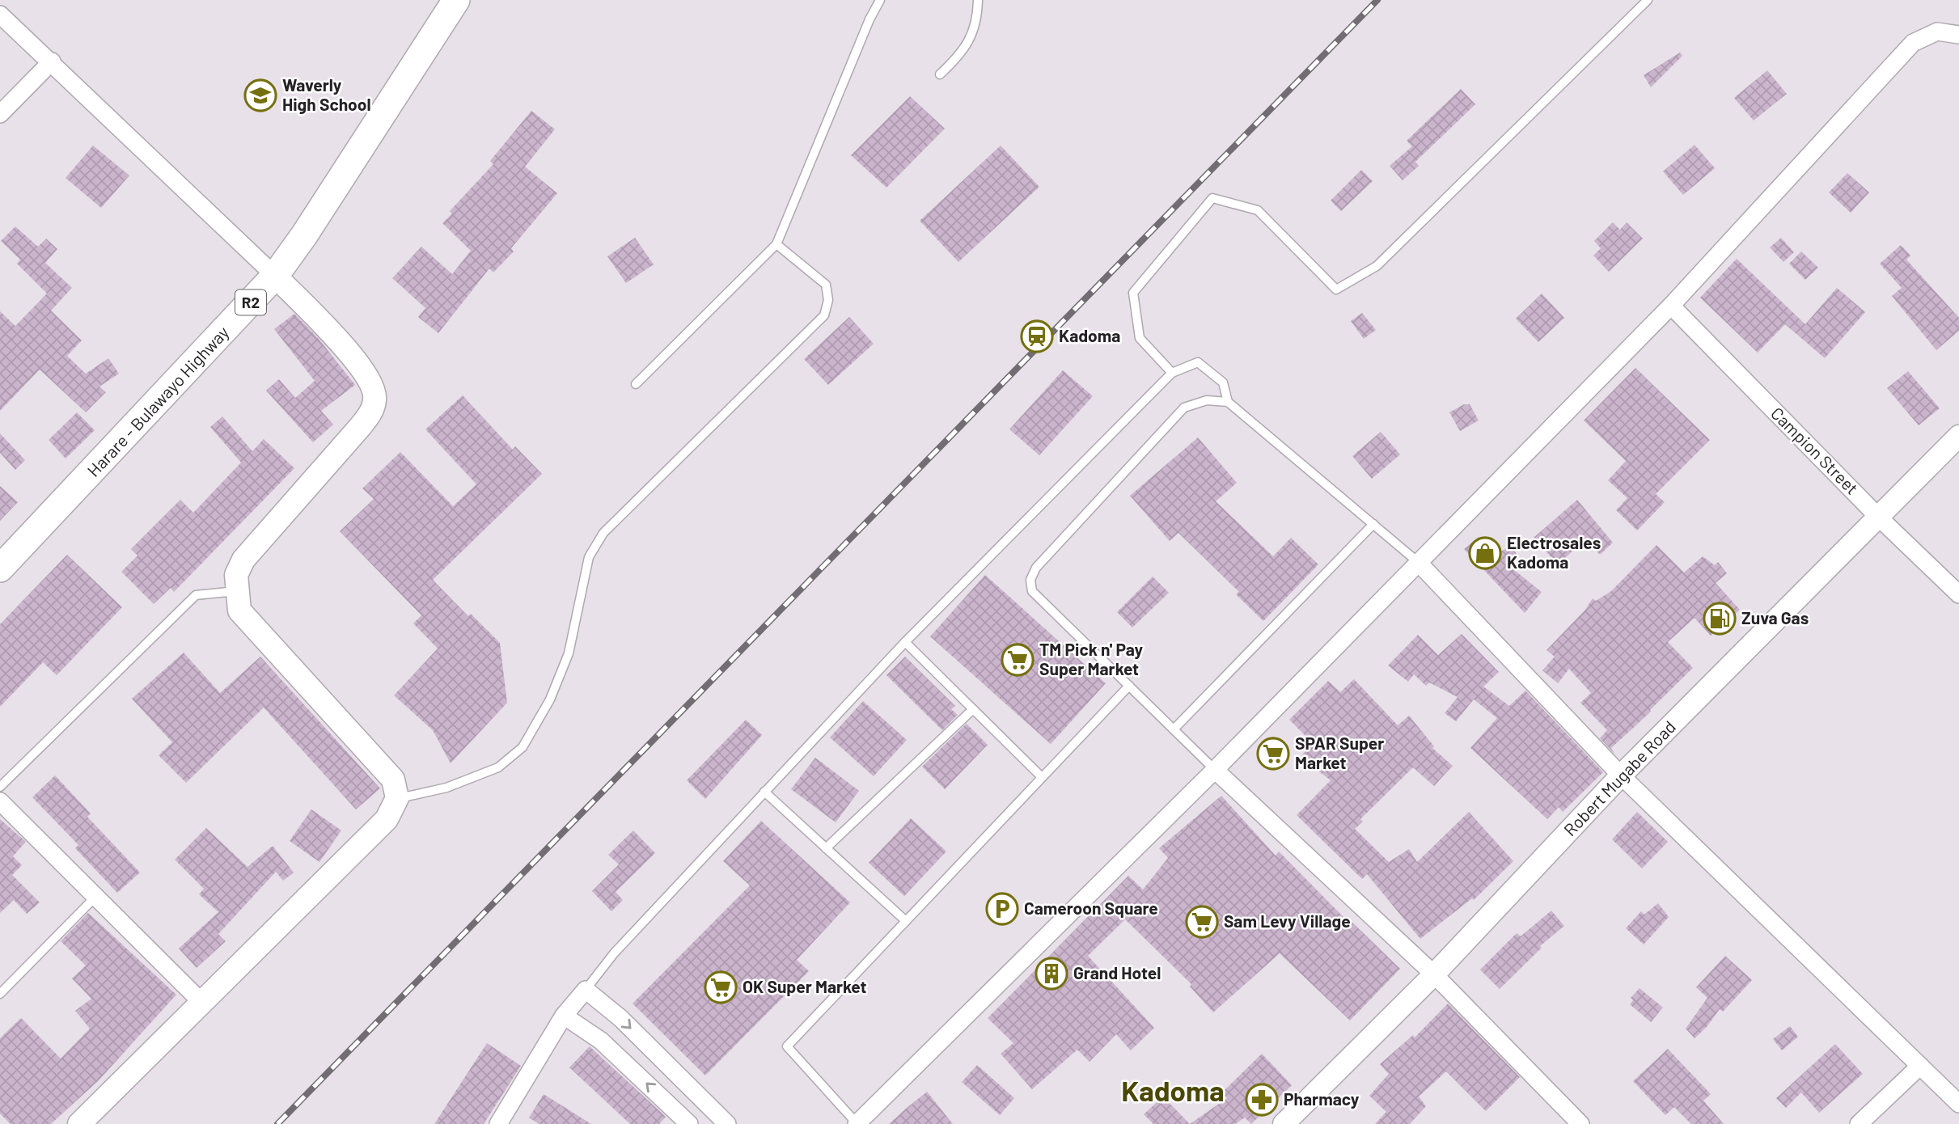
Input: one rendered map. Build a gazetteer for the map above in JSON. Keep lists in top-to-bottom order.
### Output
{
  "streets": {
    "highway": ["R2", "Harare - Bulawayo Highway"],
    "street": ["Campion Street", "Robert Mugabe Road"]
  },
  "crossings": [
    ["Campion Street", "Robert Mugabe Road"]
  ],
  "districts": ["Kadoma"],
  "places": {
    "school or university": ["Waverly High School"],
    "station": ["Kadoma"],
    "shop": ["Electrosales Kadoma"],
    "fuel station": ["Zuva Gas"],
    "supermarket": [
      "TM Pick n' Pay Super Market",
      "SPAR Super Market",
      "Sam Levy Village",
      "OK Super Market"
    ],
    "parking": ["Cameroon Square"],
    "building": ["Grand Hotel"],
    "pharmacy": ["Pharmacy"]
  }
}
